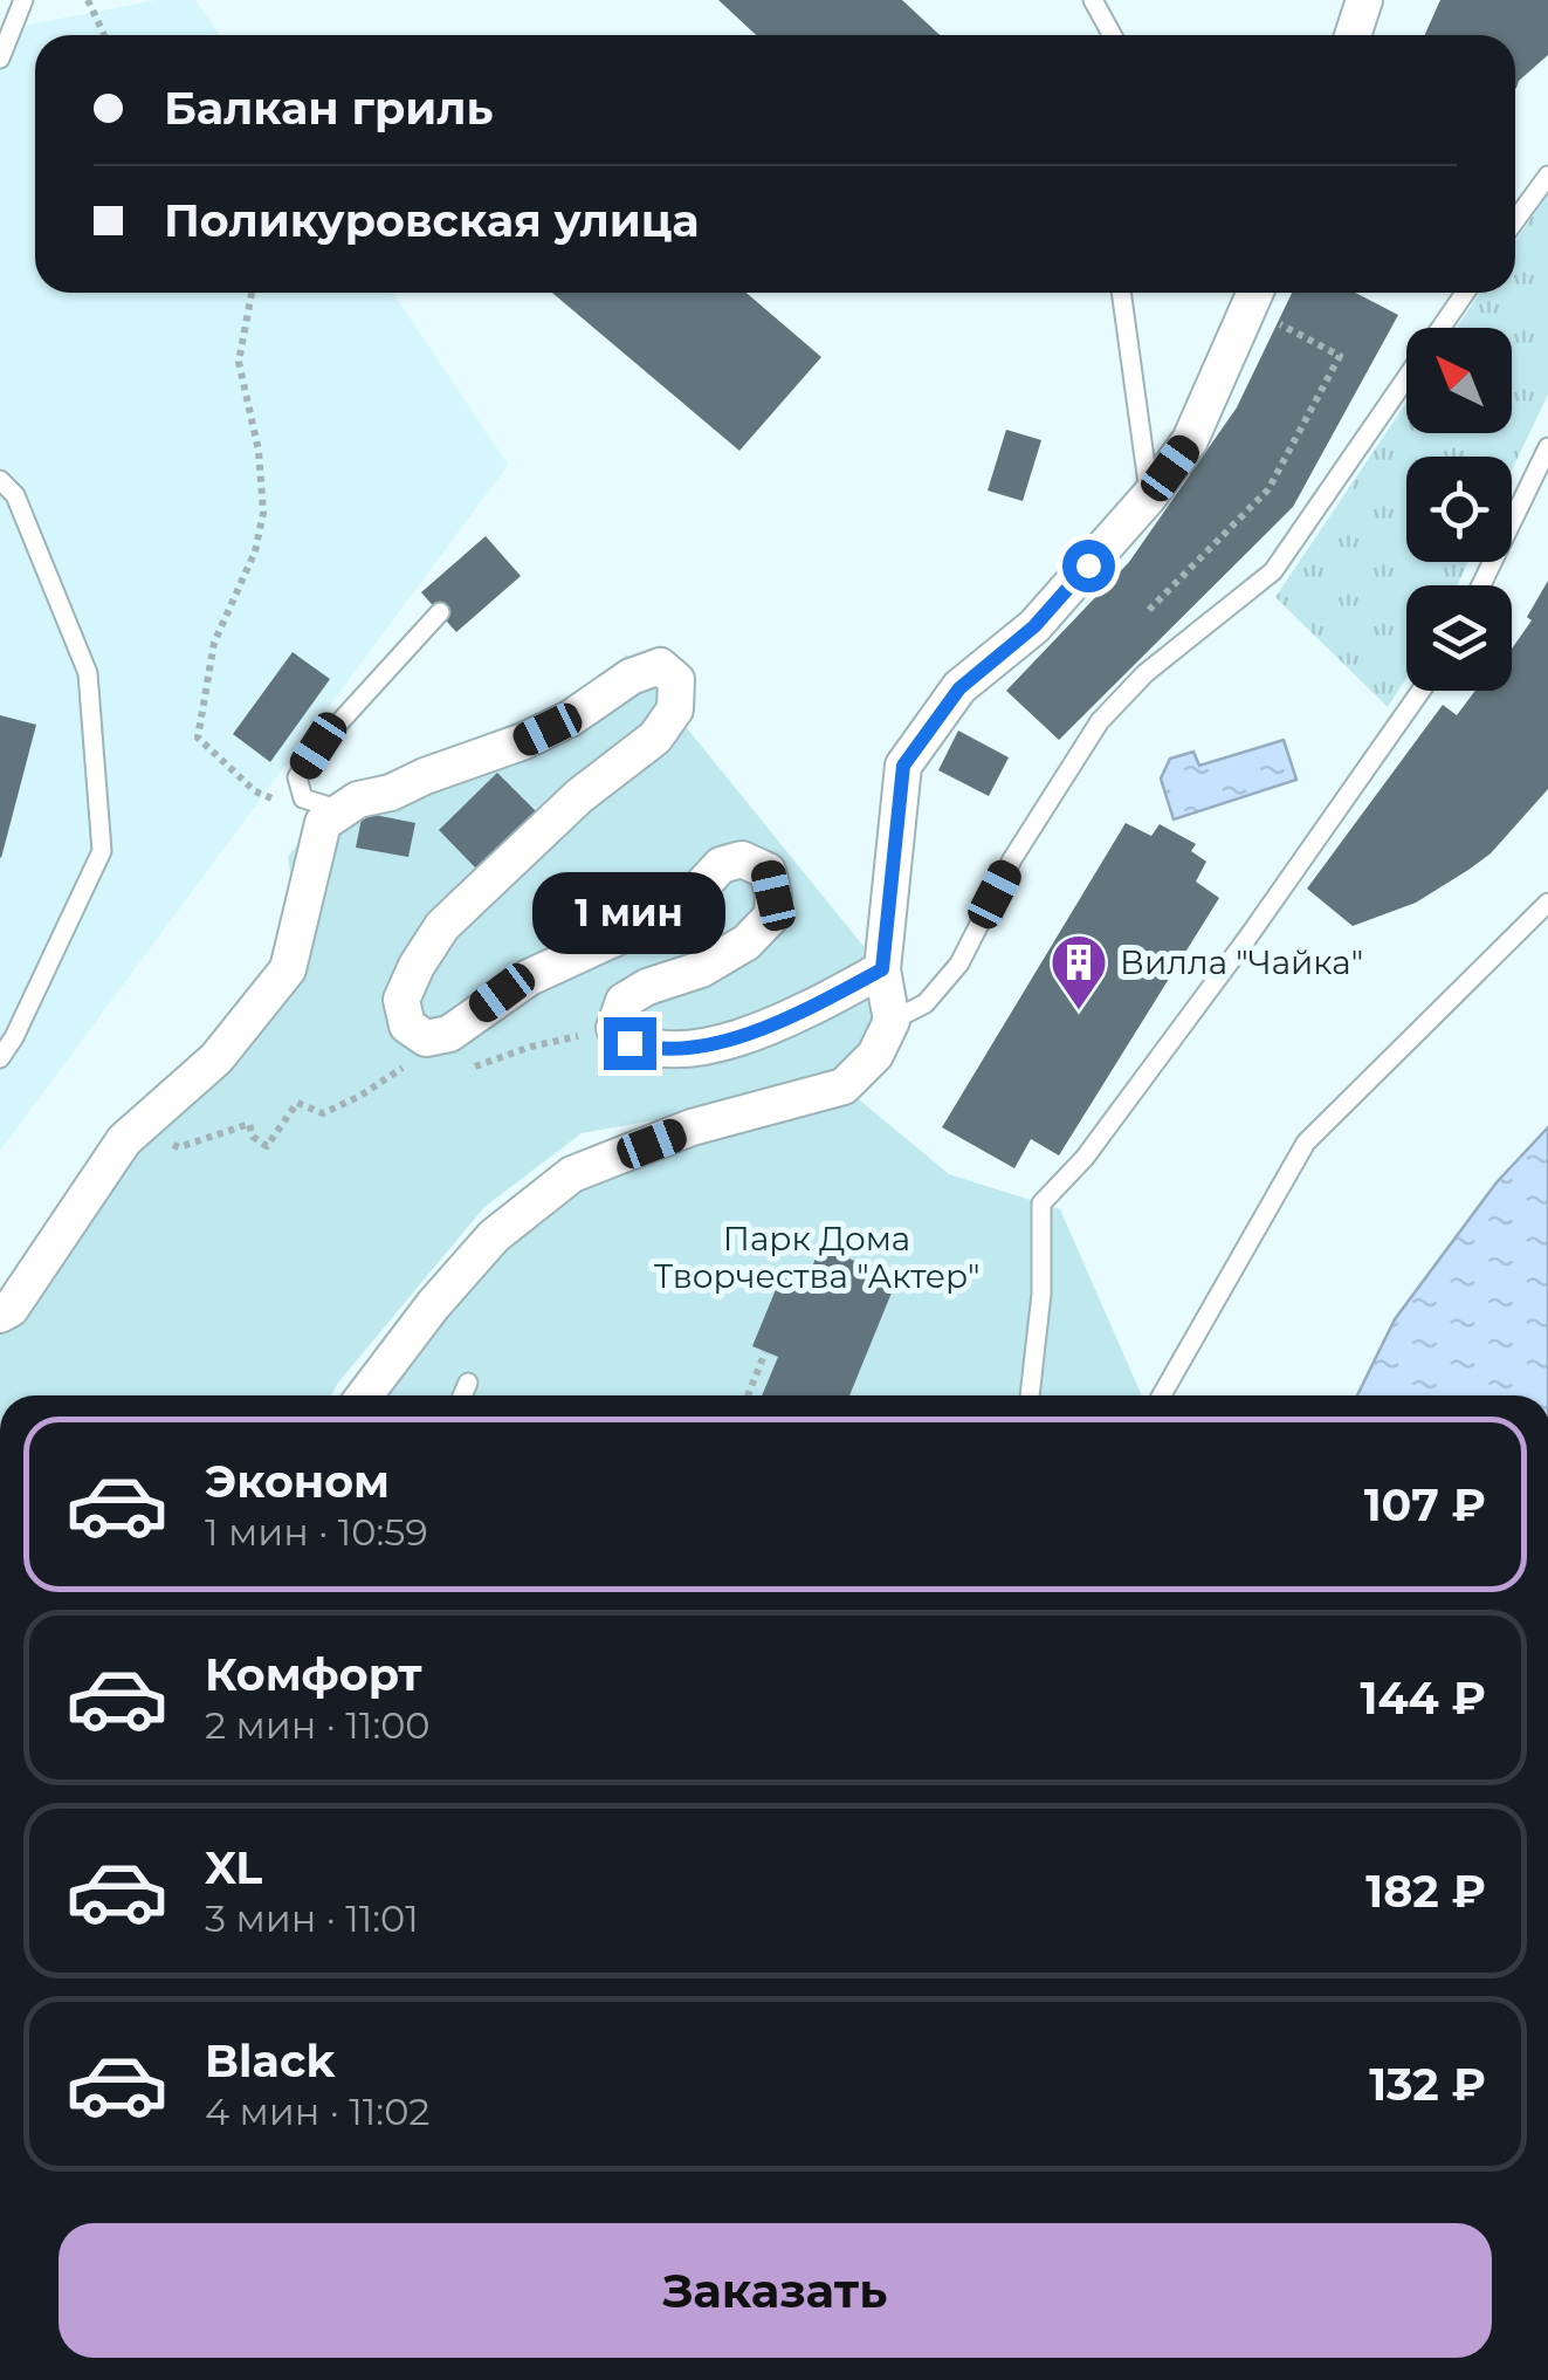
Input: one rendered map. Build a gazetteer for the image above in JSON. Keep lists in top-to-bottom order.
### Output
{
  "parks": ["Парк Дома Творчества \"Актер\""],
  "places": {
    "building": ["Вилла \"Чайка\""]
  },
  "north": "top left",
  "page": {
    "banner": ["Балкан гриль", "Поликуровская улица"],
    "bubble": "1 мин",
    "list": [
      {
        "name": "Эконом",
        "note": "1 мин · 10:59",
        "value": "107 ₽"
      },
      {
        "name": "Комфорт",
        "note": "2 мин · 11:00",
        "value": "144 ₽"
      },
      {
        "name": "XL",
        "note": "3 мин · 11:01",
        "value": "182 ₽"
      },
      {
        "name": "Black",
        "note": "4 мин · 11:02",
        "value": "132 ₽"
      }
    ],
    "buttons": "Заказать"
  }
}
